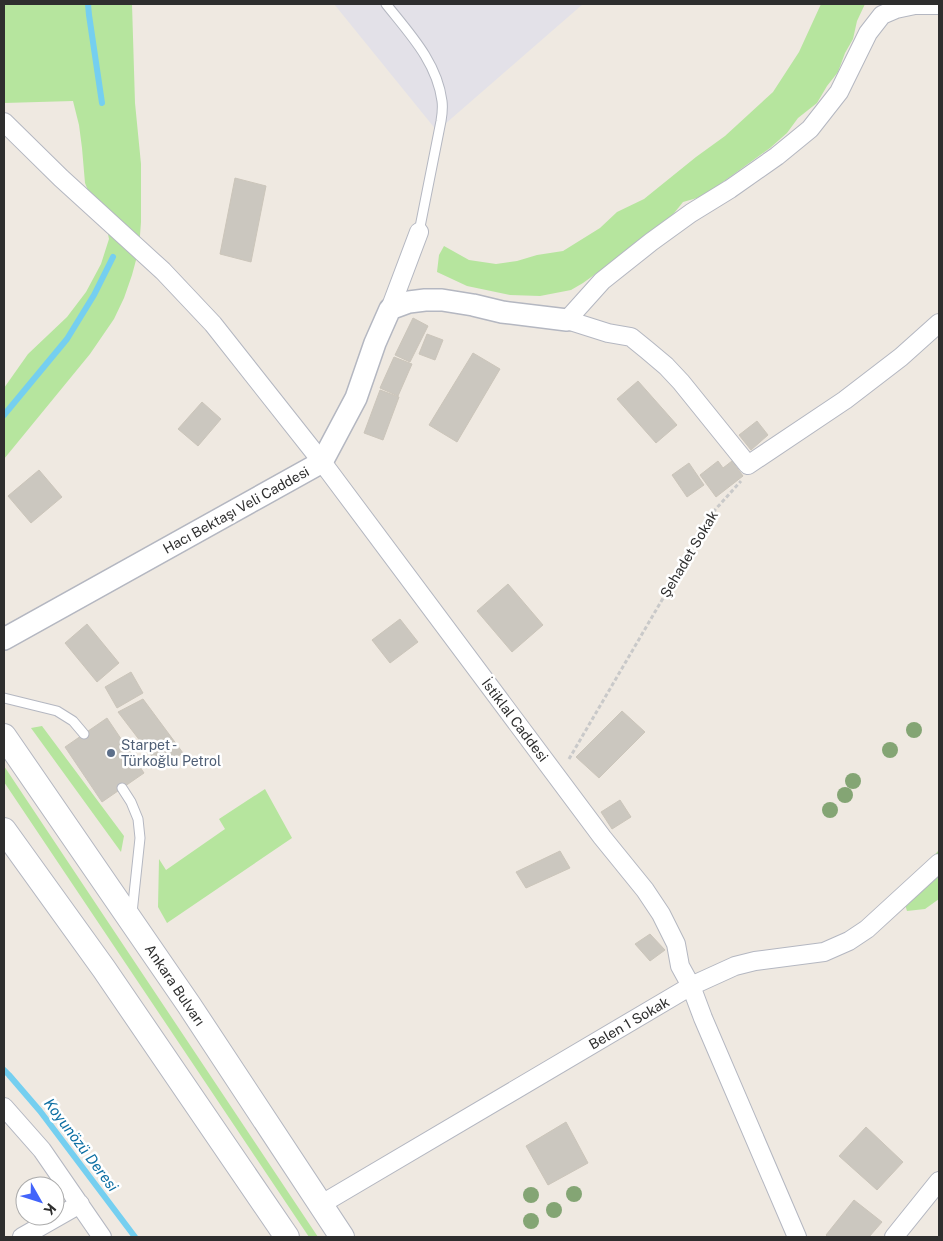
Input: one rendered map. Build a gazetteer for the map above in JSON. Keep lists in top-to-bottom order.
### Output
{
  "streets": {
    "main road": ["Ankara Bulvarı"],
    "street": ["Hacı Bektaşı Veli Caddesi", "İstiklal Caddesi", "Belen 1 Sokak"],
    "path": ["Şehadet Sokak"]
  },
  "crossings": [
    ["Hacı Bektaşı Veli Caddesi", "İstiklal Caddesi"],
    ["Şehadet Sokak", "İstiklal Caddesi"],
    ["İstiklal Caddesi", "Belen 1 Sokak"],
    ["Ankara Bulvarı", "Belen 1 Sokak"]
  ],
  "water": ["Koyunözü Deresi"],
  "places": ["Starpet - Türkoğlu Petrol"],
  "north": "bottom right"
}
